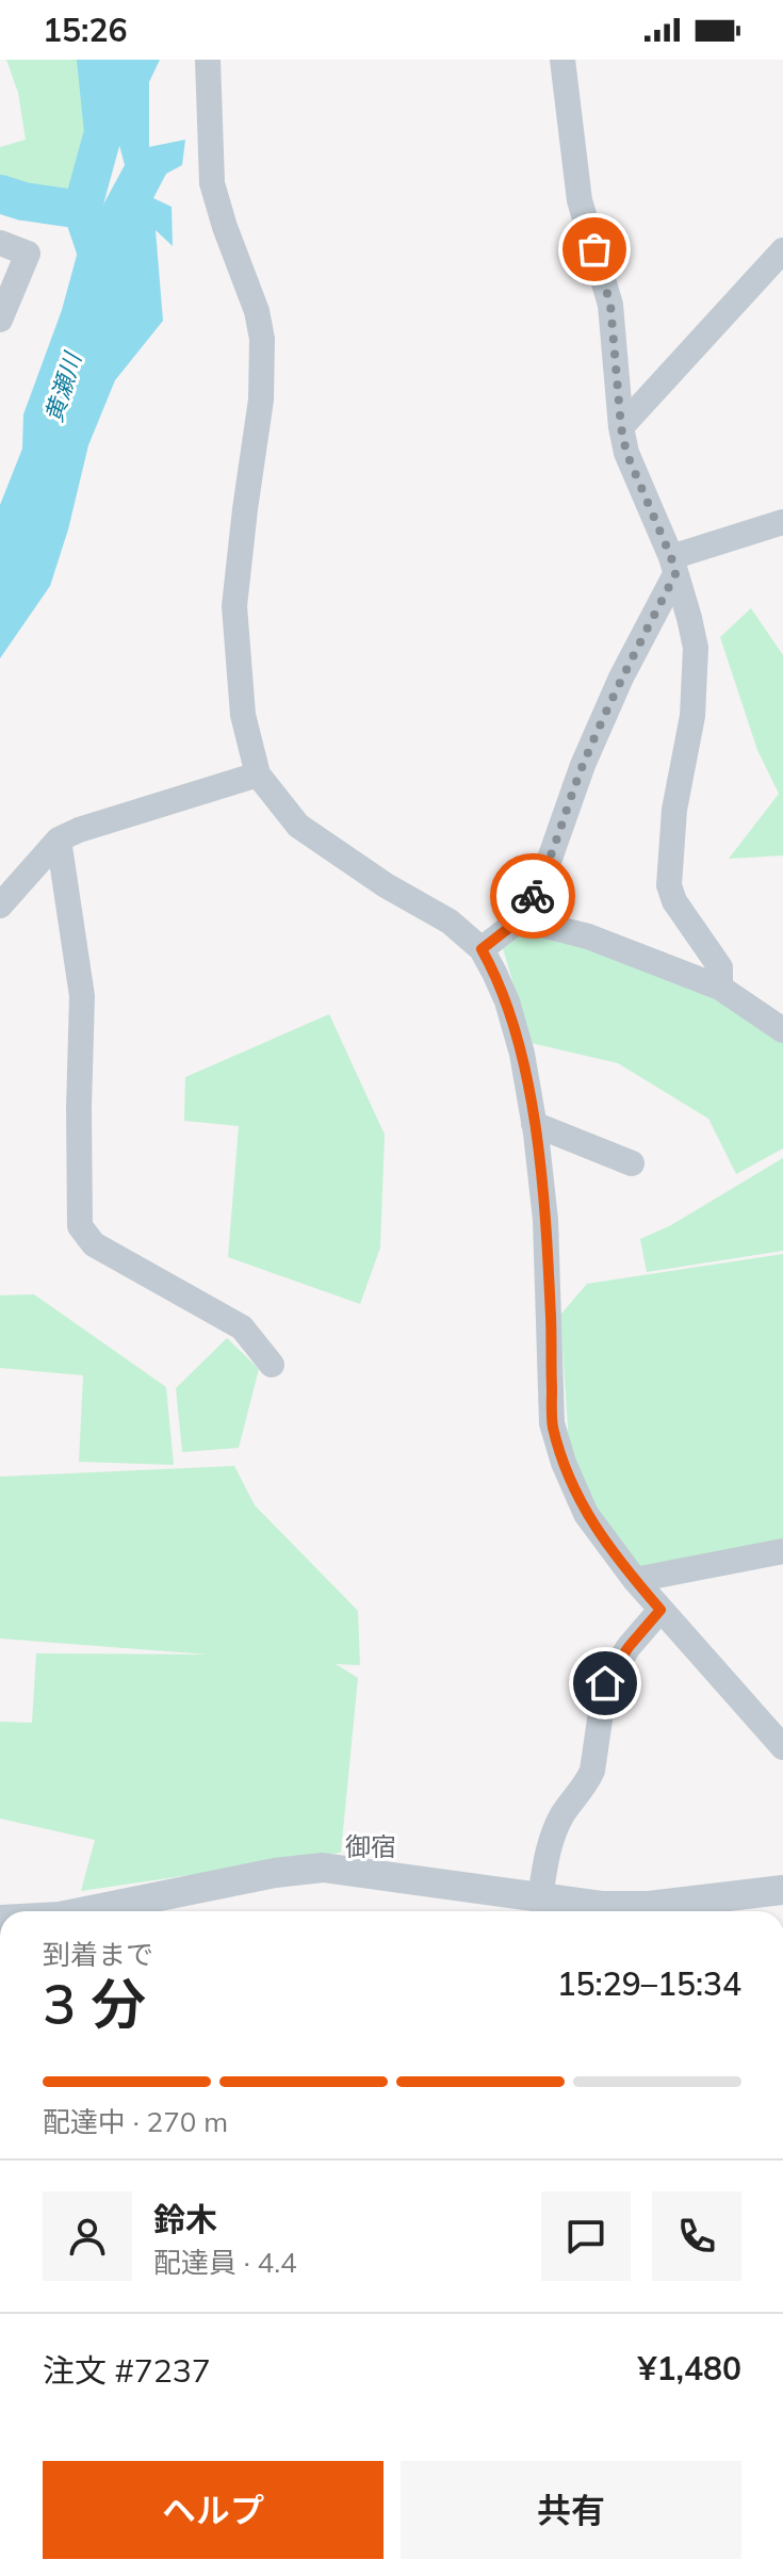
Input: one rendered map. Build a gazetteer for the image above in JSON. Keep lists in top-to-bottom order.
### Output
{
  "districts": ["御宿"],
  "water": ["黄瀬川"],
  "page": {
    "status": "15:26",
    "heading": ["3 分", "到着まで", "15:29–15:34"],
    "panel": [
      "鈴木",
      "配達員 · 4.4",
      "注文 #7237",
      "¥1,480"
    ],
    "bar": "配達中 · 270 m",
    "buttons": ["ヘルプ", "共有"]
  }
}
